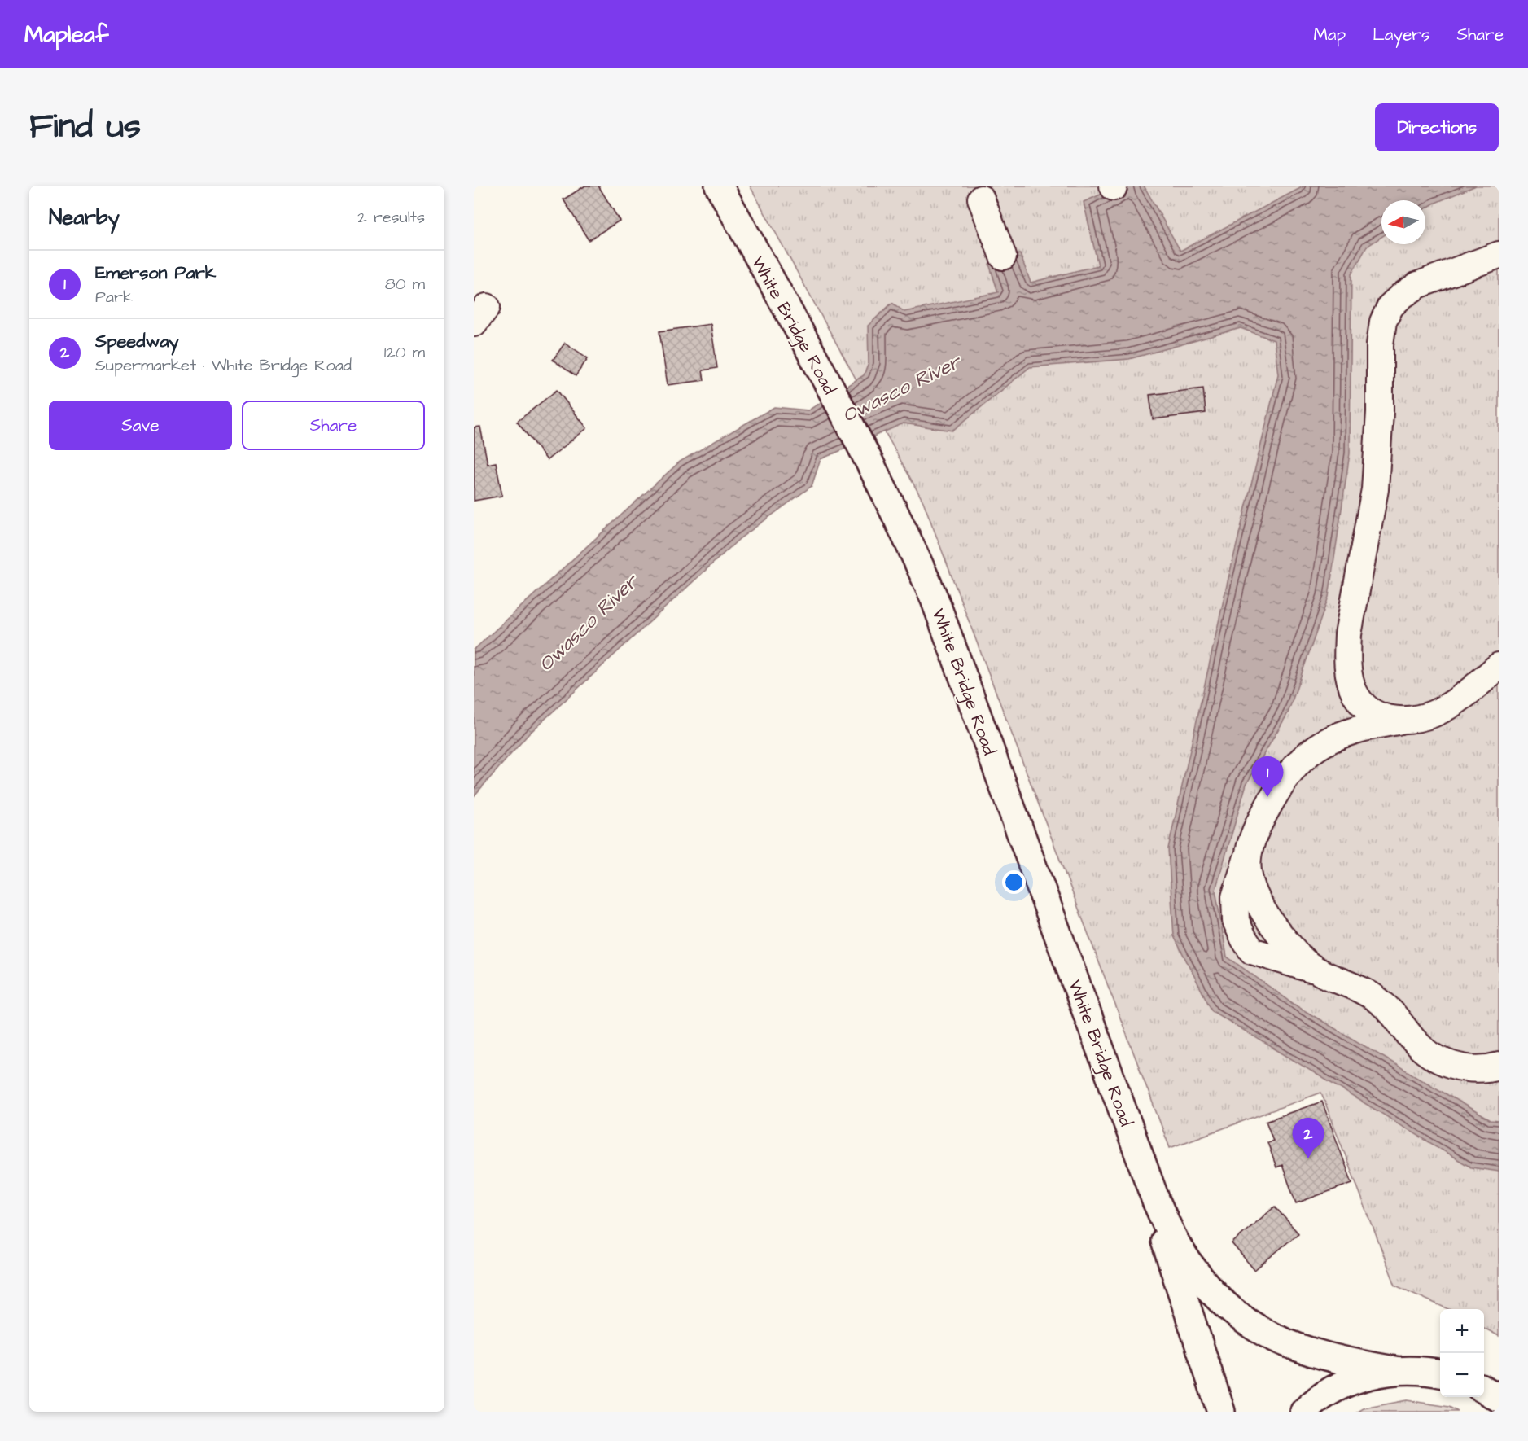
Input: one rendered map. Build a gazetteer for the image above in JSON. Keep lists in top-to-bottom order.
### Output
{
  "streets": {
    "main road": ["White Bridge Road"]
  },
  "water": ["Owasco River"],
  "north": "left",
  "page": {
    "header": "Mapleaf",
    "nav": ["Map", "Layers", "Share"],
    "title": "Find us",
    "buttons": [
      "Directions",
      ["Save", "Share"]
    ],
    "heading": ["Nearby", "2 results"],
    "list": [
      {
        "mark": "1",
        "name": "Emerson Park",
        "note": "Park",
        "value": "80 m"
      },
      {
        "mark": "2",
        "name": "Speedway",
        "note": "Supermarket · White Bridge Road",
        "value": "120 m"
      }
    ],
    "pins": ["1", "2"],
    "map_buttons": ["+", "−"]
  }
}
